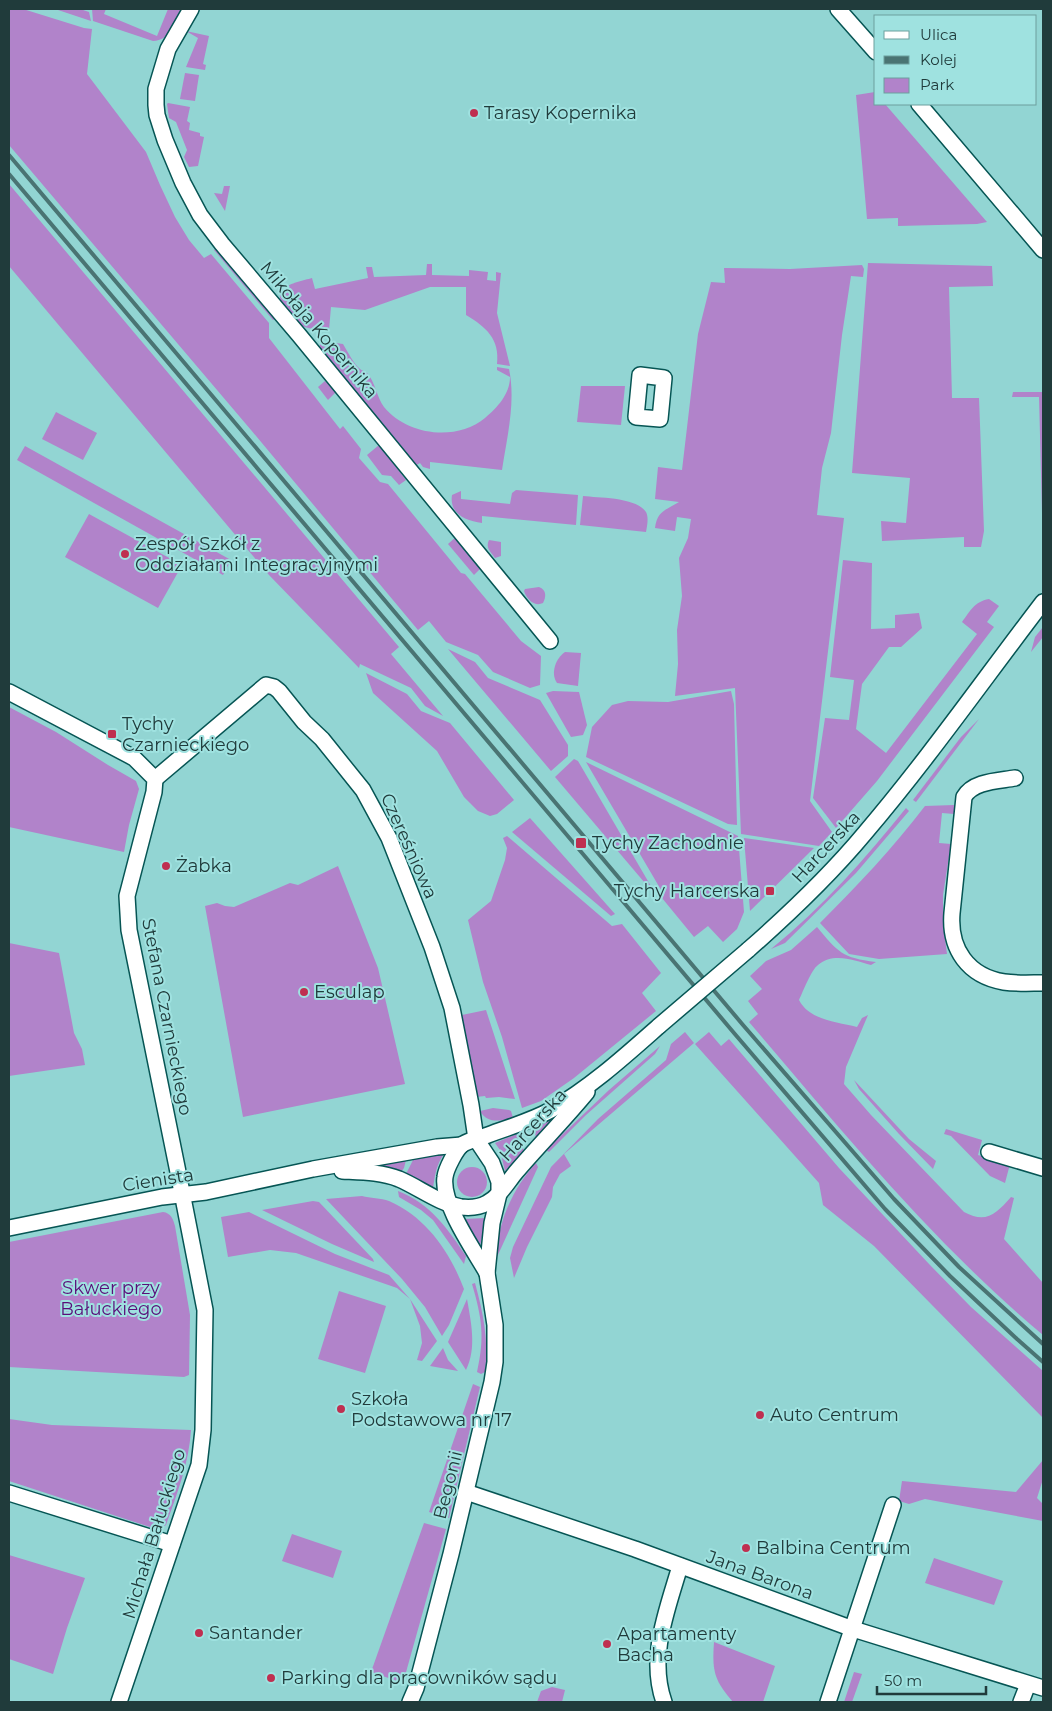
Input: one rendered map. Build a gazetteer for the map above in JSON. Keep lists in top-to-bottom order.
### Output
{
  "streets": {
    "street": [
      "Mikołaja Kopernika",
      "Czereśniowa",
      "Harcerska",
      "Stefana Czarnieckiego",
      "Cienista",
      "Begonii",
      "Michała Bałuckiego",
      "Jana Barona"
    ]
  },
  "crossings": [
    ["Czereśniowa", "Harcerska"],
    ["Czereśniowa", "Stefana Czarnieckiego"],
    ["Czereśniowa", "Cienista"],
    ["Czereśniowa", "Begonii"],
    ["Harcerska", "Cienista"],
    ["Harcerska", "Begonii"],
    ["Stefana Czarnieckiego", "Cienista"],
    ["Stefana Czarnieckiego", "Michała Bałuckiego"],
    ["Cienista", "Begonii"],
    ["Cienista", "Michała Bałuckiego"],
    ["Begonii", "Jana Barona"]
  ],
  "parks": ["Skwer przy Bałuckiego"],
  "places": {
    "other": [
      "Tarasy Kopernika",
      "Zespół Szkół z Oddziałami Integracyjnymi",
      "Żabka",
      "Esculap",
      "Szkoła Podstawowa nr 17",
      "Auto Centrum",
      "Balbina Centrum",
      "Santander",
      "Apartamenty Bacha",
      "Parking dla pracowników sądu"
    ],
    "transit": ["Tychy Czarnieckiego", "Tychy Zachodnie", "Tychy Harcerska"]
  },
  "legend": ["Ulica", "Kolej", "Park"],
  "scale_bar": "50 m"
}
